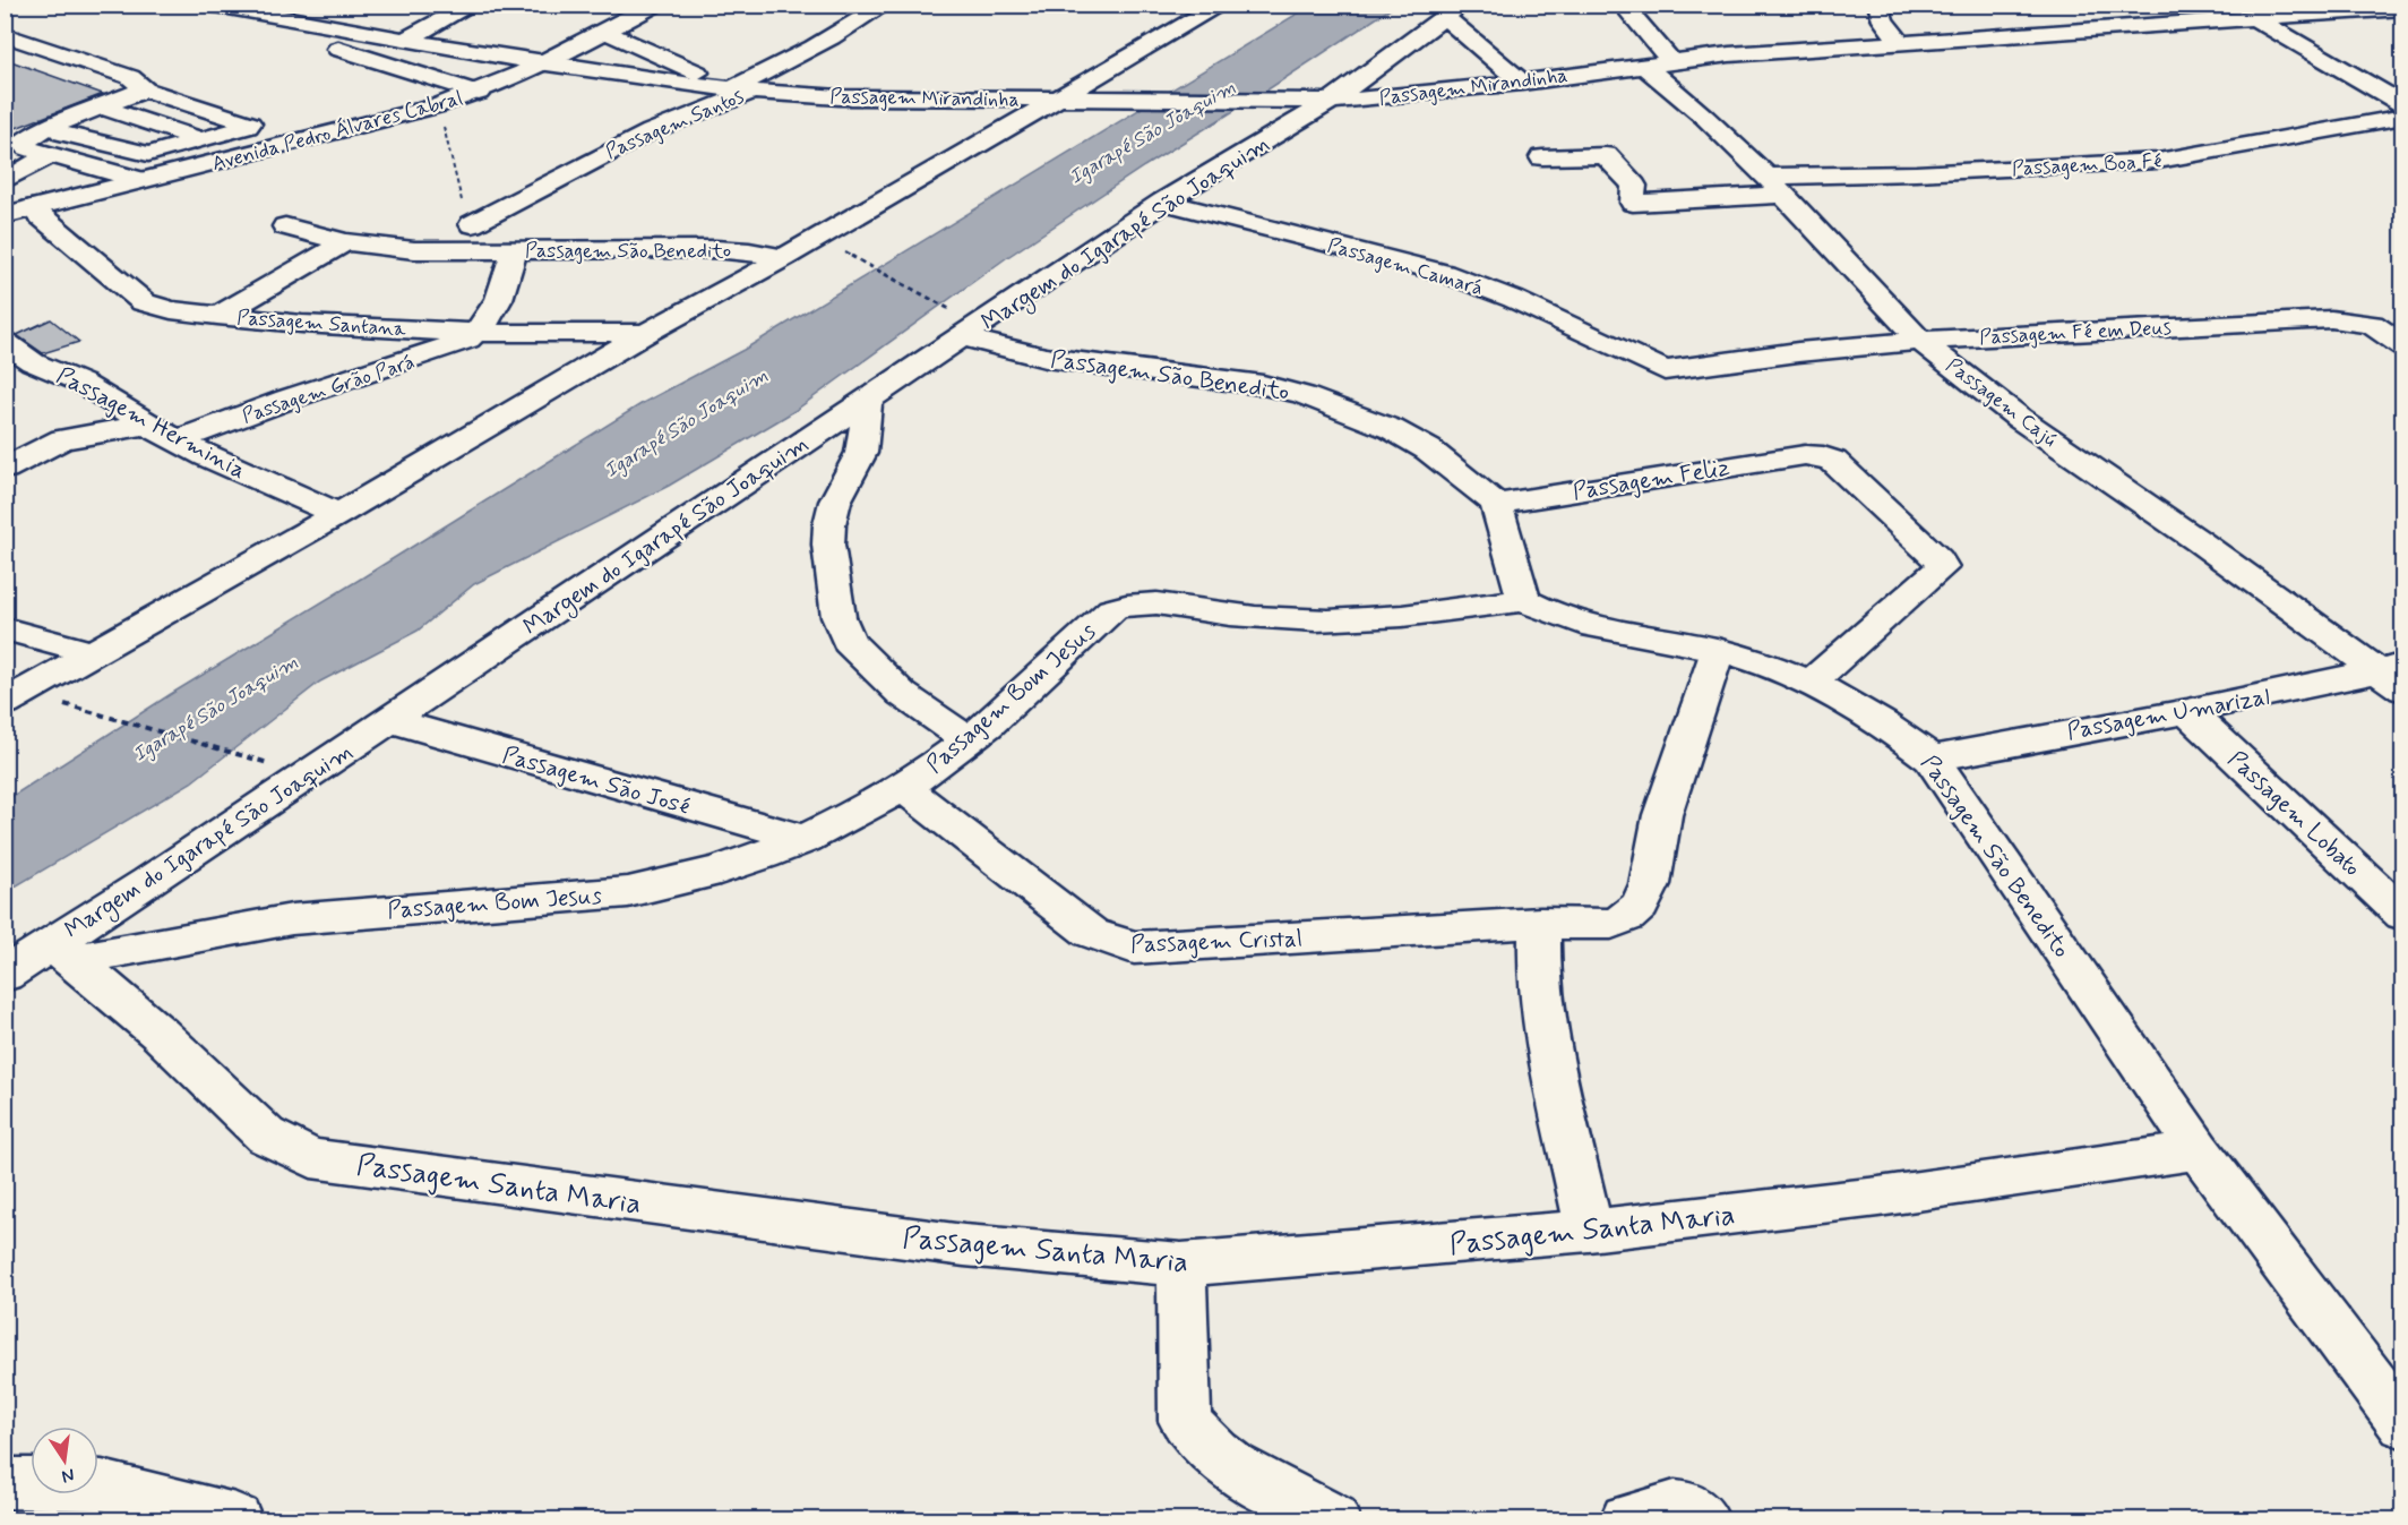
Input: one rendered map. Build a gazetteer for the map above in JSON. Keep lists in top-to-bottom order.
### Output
{
  "streets": {
    "street": [
      "Passagem Mirandinha",
      "Passagem Santos",
      "Avenida Pedro Álvares Cabral",
      "Passagem Boa Fé",
      "Margem do Igarapé São Joaquim",
      "Passagem São Benedito",
      "Passagem Camará",
      "Passagem Santana",
      "Passagem Fé em Deus",
      "Passagem Grão Pará",
      "Passagem Cajú",
      "Passagem Herminia",
      "Passagem Feliz",
      "Passagem Bom Jesus",
      "Passagem Umarizal",
      "Passagem São José",
      "Passagem Lobato",
      "Passagem Cristal",
      "Passagem Santa Maria"
    ]
  },
  "crossings": [
    ["Passagem Mirandinha", "Passagem Santos"],
    ["Passagem Mirandinha", "Avenida Pedro Álvares Cabral"],
    ["Passagem Mirandinha", "Margem do Igarapé São Joaquim"],
    ["Passagem Mirandinha", "Passagem Cajú"],
    ["Avenida Pedro Álvares Cabral", "Passagem Santana"],
    ["Passagem Boa Fé", "Passagem Cajú"],
    ["Margem do Igarapé São Joaquim", "Passagem São Benedito"],
    ["Margem do Igarapé São Joaquim", "Passagem Camará"],
    ["Margem do Igarapé São Joaquim", "Passagem Bom Jesus"],
    ["Margem do Igarapé São Joaquim", "Passagem São José"],
    ["Margem do Igarapé São Joaquim", "Passagem Santa Maria"],
    ["Passagem São Benedito", "Passagem Santana"],
    ["Passagem São Benedito", "Passagem Grão Pará"],
    ["Passagem São Benedito", "Passagem Feliz"],
    ["Passagem São Benedito", "Passagem Bom Jesus"],
    ["Passagem São Benedito", "Passagem Umarizal"],
    ["Passagem São Benedito", "Passagem Cristal"],
    ["Passagem São Benedito", "Passagem Santa Maria"],
    ["Passagem Camará", "Passagem Fé em Deus"],
    ["Passagem Santana", "Passagem Grão Pará"],
    ["Passagem Fé em Deus", "Passagem Cajú"],
    ["Passagem Grão Pará", "Passagem Herminia"],
    ["Passagem Cajú", "Passagem Umarizal"],
    ["Passagem Bom Jesus", "Passagem São José"],
    ["Passagem Bom Jesus", "Passagem Cristal"],
    ["Passagem Bom Jesus", "Passagem Santa Maria"],
    ["Passagem Umarizal", "Passagem Lobato"]
  ],
  "water": ["Igarapé São Joaquim"],
  "north": "bottom"
}
